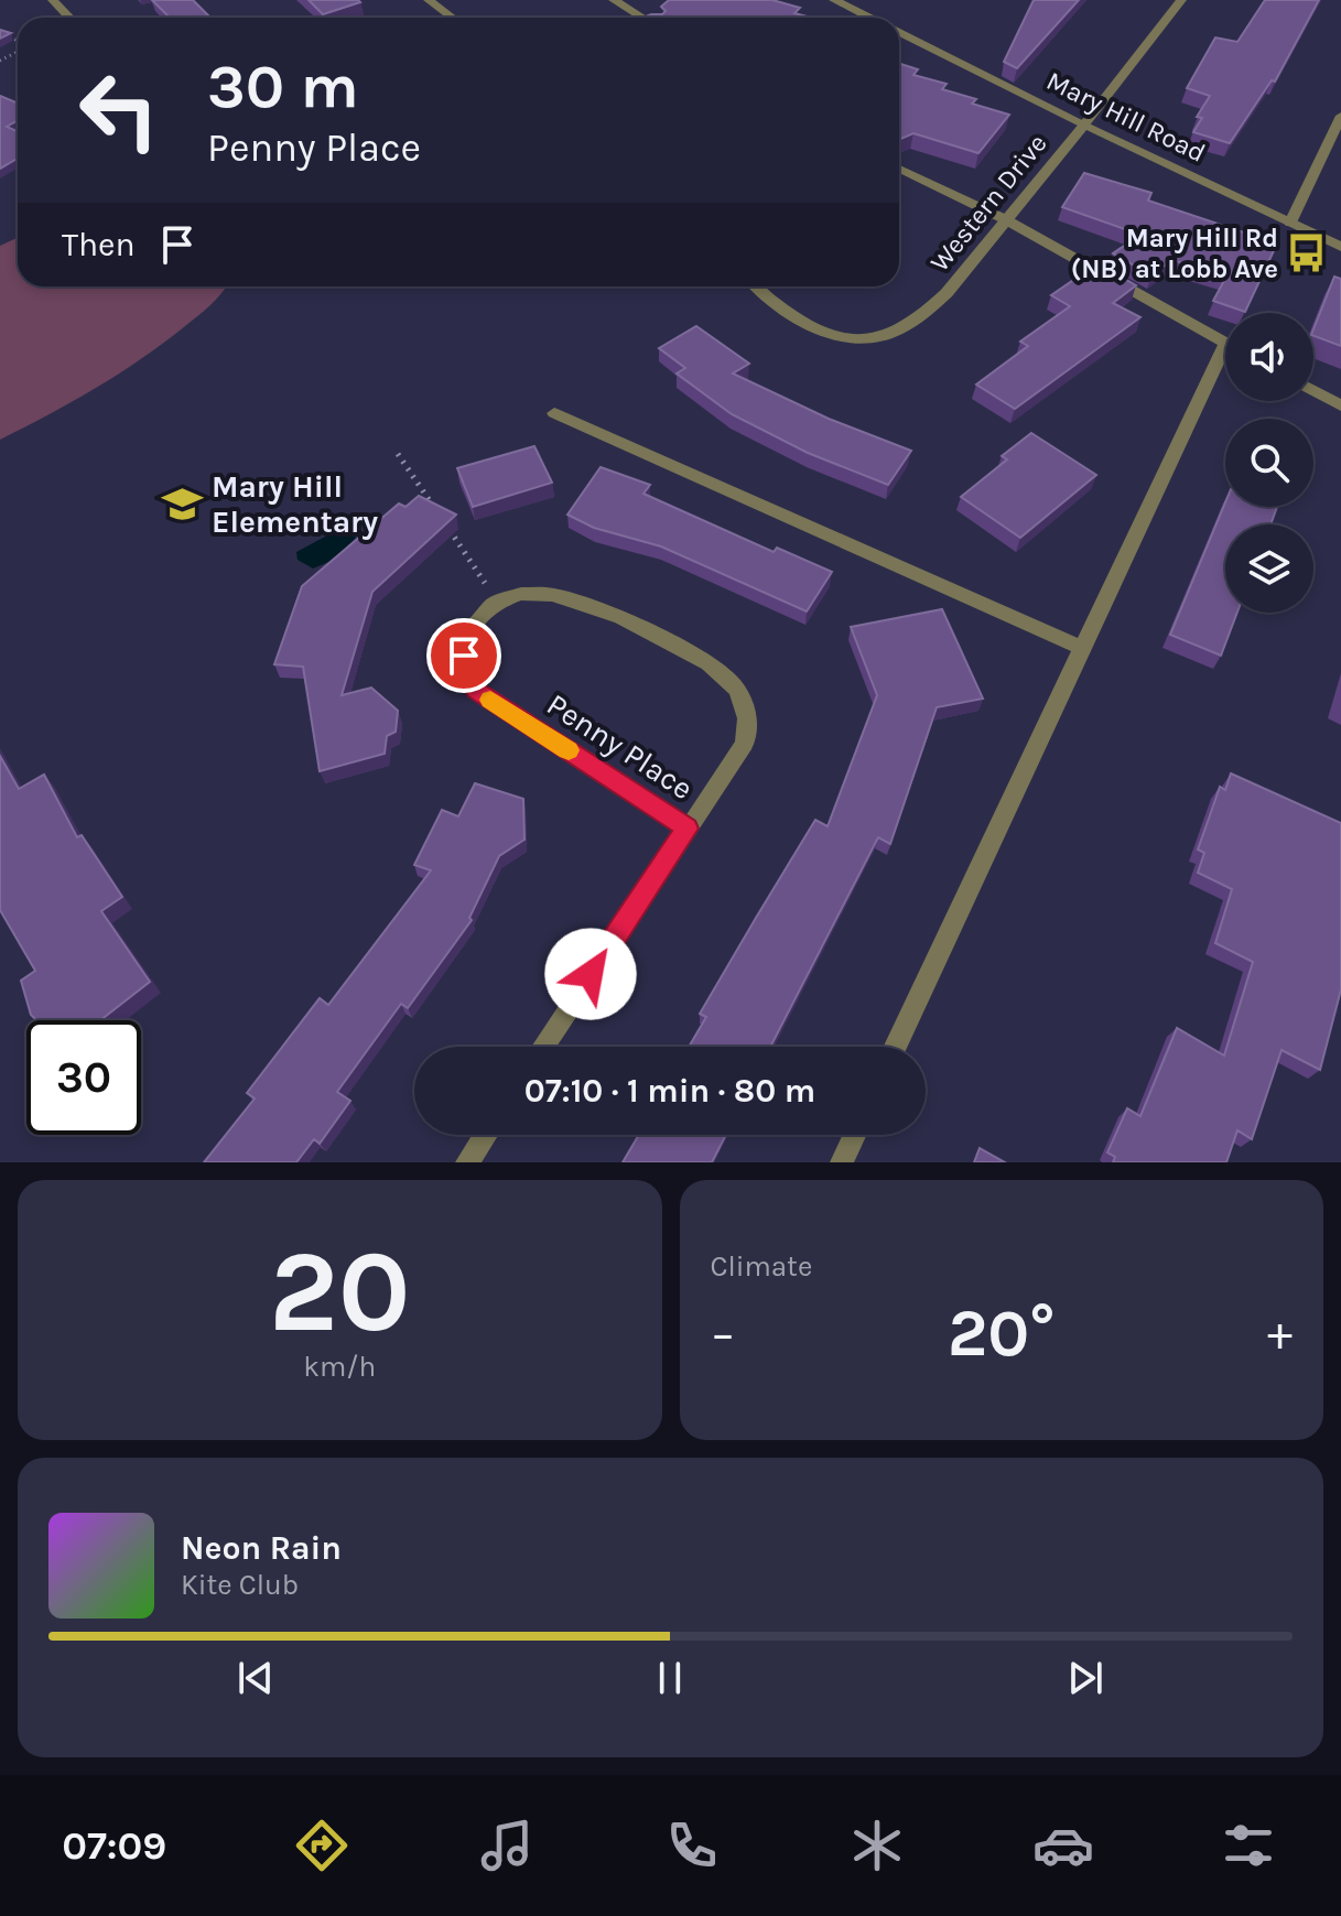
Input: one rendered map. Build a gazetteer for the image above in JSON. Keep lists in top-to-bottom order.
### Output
{
  "streets": {
    "street": ["Mary Hill Road", "Western Drive", "Penny Place"]
  },
  "crossings": [
    ["Mary Hill Road", "Western Drive"]
  ],
  "places": {
    "bus stop": ["Mary Hill Rd (NB) at Lobb Ave"],
    "school or university": ["Mary Hill Elementary"]
  },
  "page": {
    "turn": ["30 m", "Penny Place"],
    "then": "Then",
    "limit": "30",
    "trip": "07:10 · 1 min · 80 m",
    "tile": [
      ["20", "km/h"],
      "Climate"
    ],
    "heat": ["−", "20°", "+"],
    "song": ["Neon Rain", "Kite Club"],
    "tabs": "07:09"
  }
}
